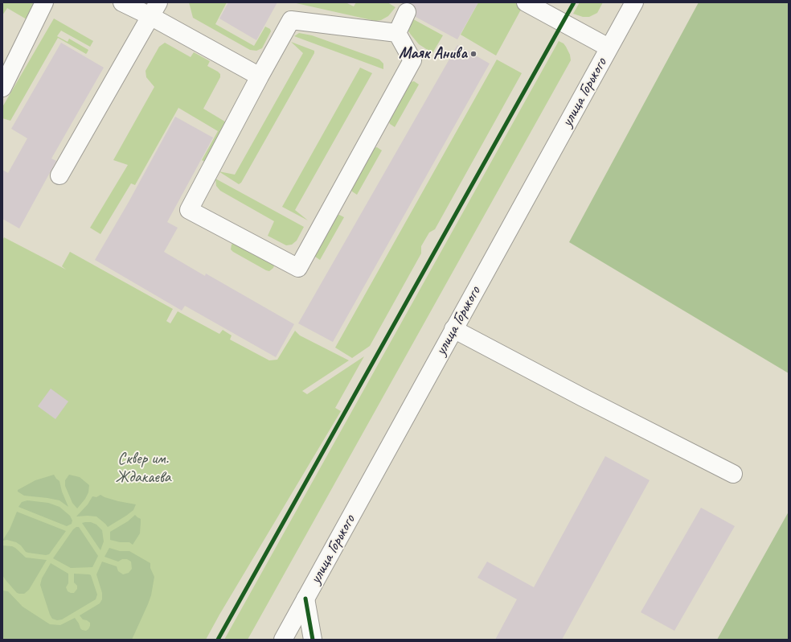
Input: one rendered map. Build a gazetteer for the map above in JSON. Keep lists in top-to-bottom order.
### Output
{
  "streets": {
    "main road": ["улица Горького"]
  },
  "parks": ["Сквер им. Ждакаева"],
  "places": ["Маяк Анива"]
}
